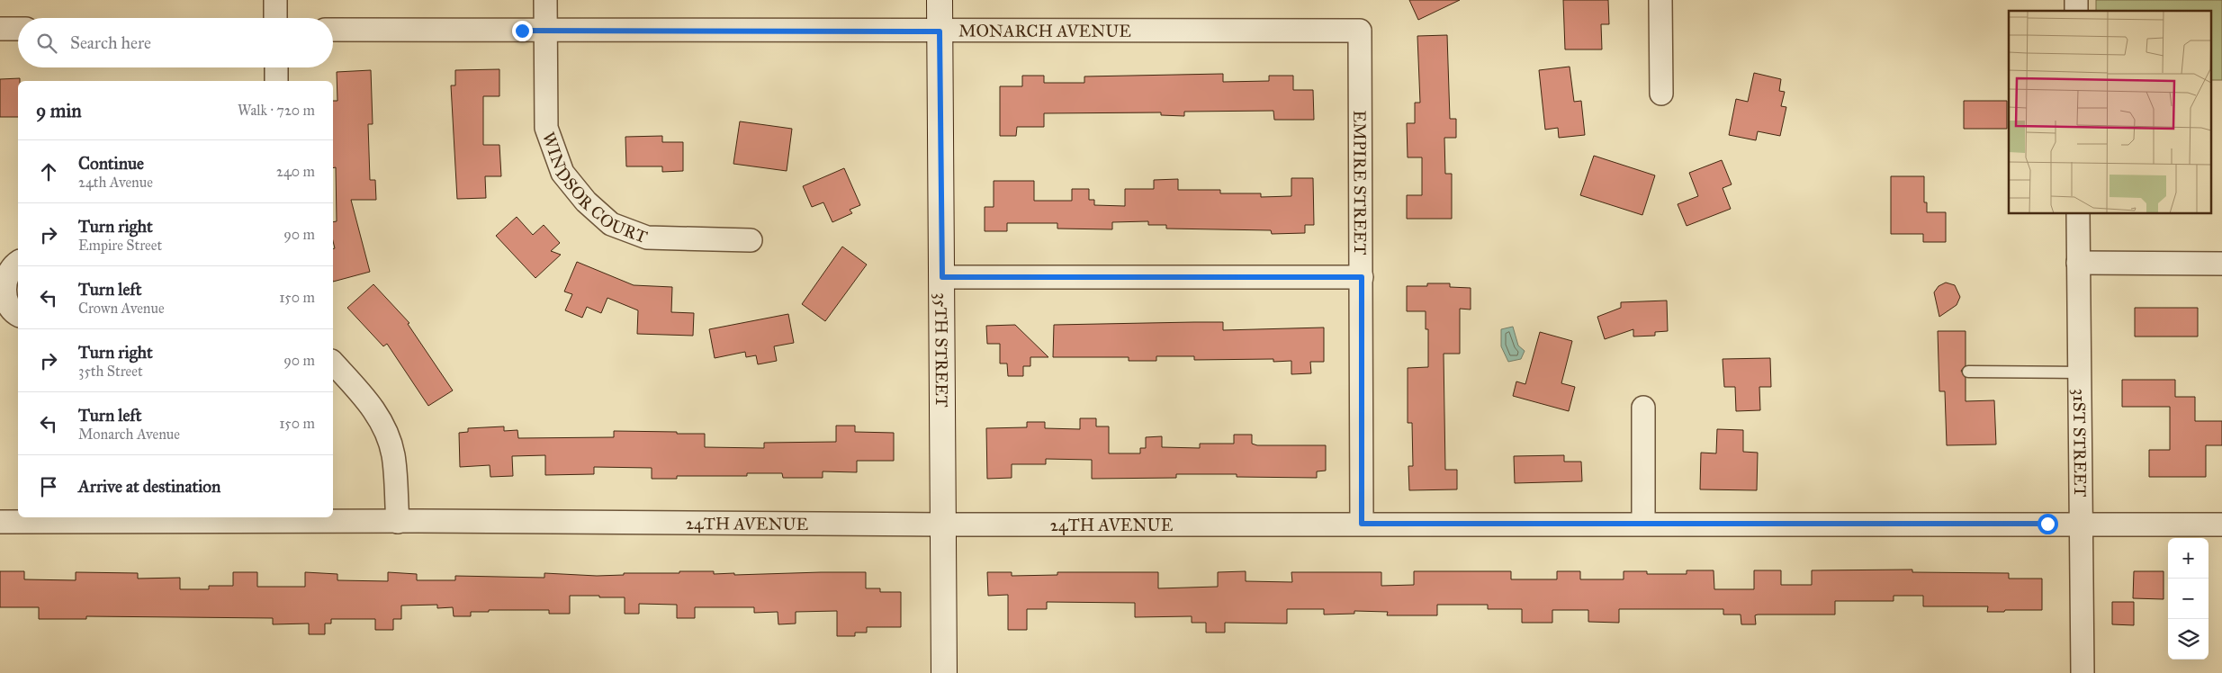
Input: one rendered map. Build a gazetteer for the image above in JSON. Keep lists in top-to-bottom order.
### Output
{
  "streets": {
    "street": [
      "MONARCH AVENUE",
      "WINDSOR COURT",
      "EMPIRE STREET",
      "35TH STREET",
      "31ST STREET",
      "24TH AVENUE"
    ]
  },
  "crossings": [
    ["MONARCH AVENUE", "WINDSOR COURT"],
    ["MONARCH AVENUE", "EMPIRE STREET"],
    ["MONARCH AVENUE", "35TH STREET"],
    ["EMPIRE STREET", "24TH AVENUE"],
    ["35TH STREET", "24TH AVENUE"],
    ["31ST STREET", "24TH AVENUE"]
  ],
  "page": {
    "search": "Search here",
    "heading": ["9 min", "Walk · 720 m"],
    "list": [
      ["Continue", "24th Avenue", "240 m"],
      ["Turn right", "Empire Street", "90 m"],
      ["Turn left", "Crown Avenue", "150 m"],
      ["Turn right", "35th Street", "90 m"],
      ["Turn left", "Monarch Avenue", "150 m"],
      "Arrive at destination"
    ],
    "map_buttons": ["+", "−"]
  }
}
